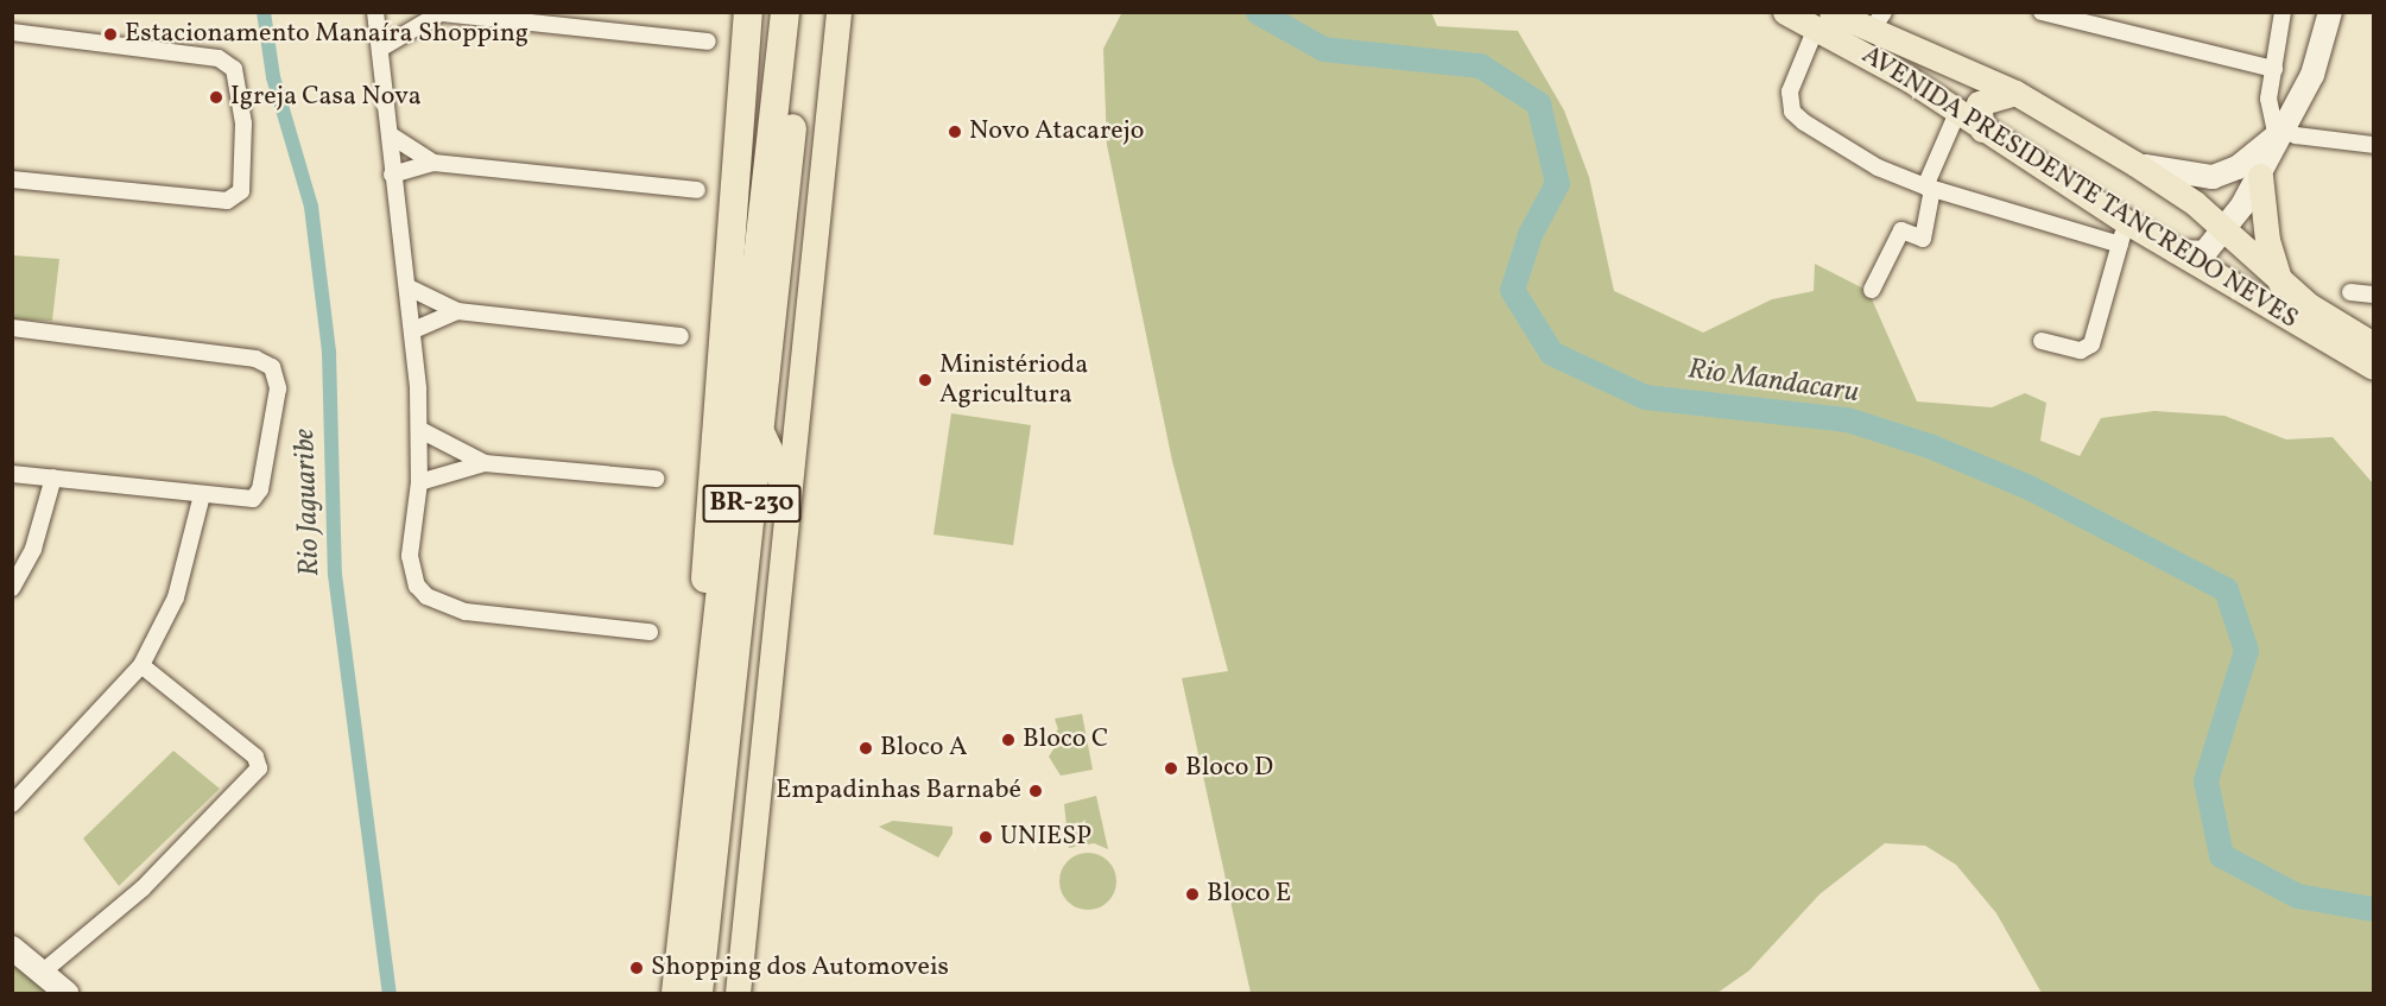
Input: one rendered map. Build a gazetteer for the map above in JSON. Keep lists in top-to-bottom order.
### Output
{
  "streets": {
    "highway": ["BR-230"],
    "main road": ["AVENIDA PRESIDENTE TANCREDO NEVES"]
  },
  "water": ["Rio Mandacaru", "Rio Jaguaribe"],
  "places": [
    "Estacionamento Manaíra Shopping",
    "Igreja Casa Nova",
    "Novo Atacarejo",
    "Ministérioda Agricultura",
    "Bloco C",
    "Bloco A",
    "Bloco D",
    "Empadinhas Barnabé",
    "UNIESP",
    "Bloco E",
    "Shopping dos Automoveis"
  ]
}
